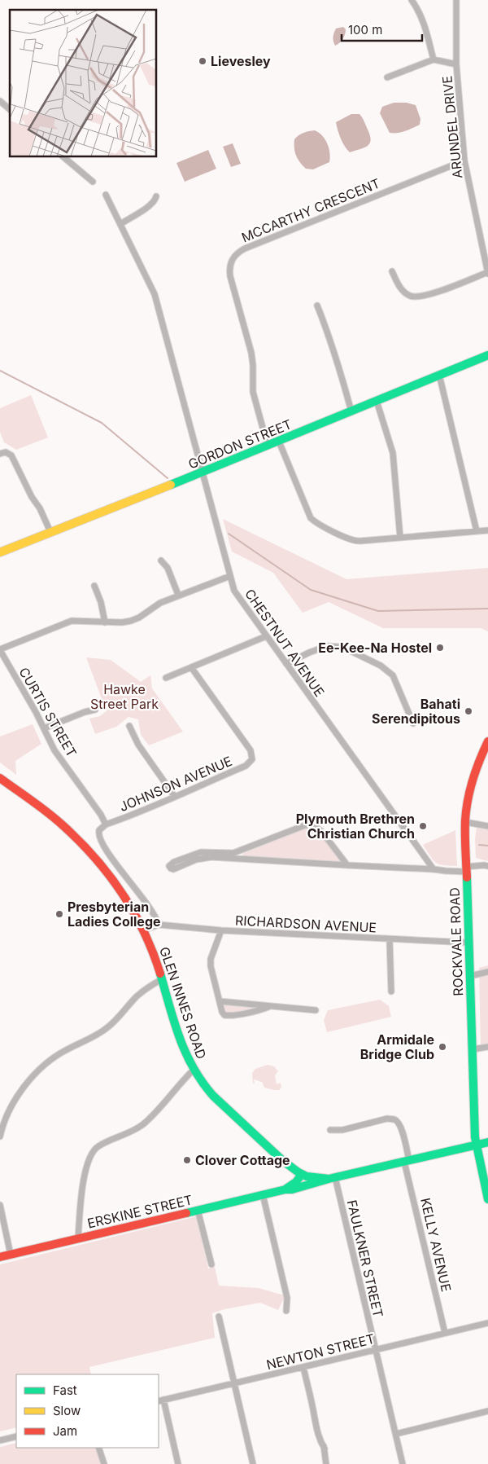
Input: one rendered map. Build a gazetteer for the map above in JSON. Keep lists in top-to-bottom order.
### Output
{
  "streets": {
    "street": [
      "ARUNDEL DRIVE",
      "MCCARTHY CRESCENT",
      "GORDON STREET",
      "CHESTNUT AVENUE",
      "CURTIS STREET",
      "JOHNSON AVENUE",
      "RICHARDSON AVENUE",
      "ROCKVALE ROAD",
      "GLEN INNES ROAD",
      "ERSKINE STREET",
      "KELLY AVENUE",
      "FAULKNER STREET",
      "NEWTON STREET"
    ]
  },
  "crossings": [
    ["ARUNDEL DRIVE", "MCCARTHY CRESCENT"],
    ["MCCARTHY CRESCENT", "GORDON STREET"],
    ["GORDON STREET", "CHESTNUT AVENUE"],
    ["CURTIS STREET", "JOHNSON AVENUE"],
    ["RICHARDSON AVENUE", "ROCKVALE ROAD"],
    ["RICHARDSON AVENUE", "GLEN INNES ROAD"],
    ["ROCKVALE ROAD", "ERSKINE STREET"],
    ["GLEN INNES ROAD", "ERSKINE STREET"],
    ["GLEN INNES ROAD", "FAULKNER STREET"],
    ["ERSKINE STREET", "KELLY AVENUE"],
    ["ERSKINE STREET", "FAULKNER STREET"],
    ["KELLY AVENUE", "NEWTON STREET"],
    ["FAULKNER STREET", "NEWTON STREET"]
  ],
  "parks": ["Hawke Street Park"],
  "places": [
    "Lievesley",
    "Ee-Kee-Na Hostel",
    "Bahati Serendipitous",
    "Plymouth Brethren Christian Church",
    "Presbyterian Ladies College",
    "Armidale Bridge Club",
    "Clover Cottage"
  ],
  "legend": ["Fast", "Slow", "Jam"],
  "scale_bar": "100 m"
}
